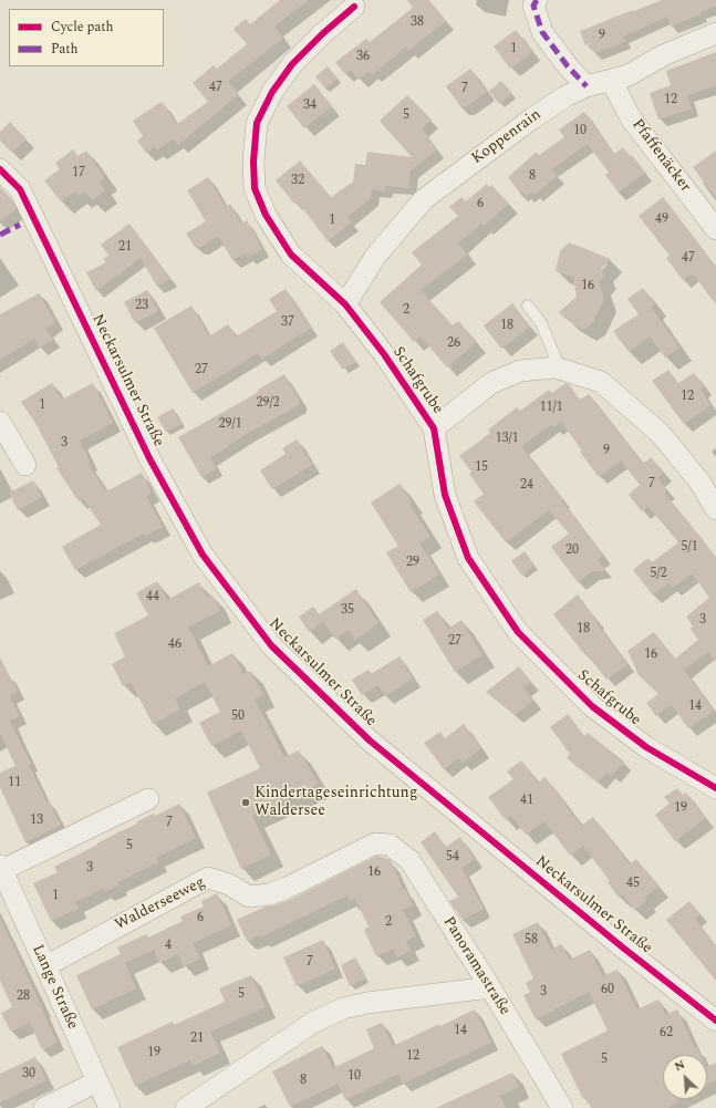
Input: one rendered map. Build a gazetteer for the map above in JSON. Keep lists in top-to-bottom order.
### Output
{
  "streets": {
    "street": [
      "Koppenrain",
      "Pfaffenäcker",
      "Neckarsulmer Straße",
      "Schafgrube",
      "Walderseeweg",
      "Panoramastraße",
      "Lange Straße"
    ]
  },
  "crossings": [
    ["Koppenrain", "Pfaffenäcker"],
    ["Koppenrain", "Schafgrube"],
    ["Walderseeweg", "Panoramastraße"],
    ["Walderseeweg", "Lange Straße"]
  ],
  "places": ["Kindertageseinrichtung Waldersee"],
  "house_numbers": [
    "38",
    "9",
    "1",
    "36",
    "47",
    "7",
    "12",
    "34",
    "5",
    "10",
    "17",
    "8",
    "32",
    "6",
    "49",
    "1",
    "21",
    "47",
    "16",
    "23",
    "2",
    "37",
    "18",
    "26",
    "27",
    "12",
    "29/2",
    "1",
    "11/1",
    "29/1",
    "13/1",
    "3",
    "9",
    "15",
    "7",
    "24",
    "5/1",
    "20",
    "29",
    "5/2",
    "44",
    "35",
    "3",
    "18",
    "27",
    "46",
    "16",
    "14",
    "50",
    "11",
    "41",
    "19",
    "13",
    "7",
    "5",
    "54",
    "3",
    "16",
    "45",
    "1",
    "6",
    "2",
    "58",
    "4",
    "7",
    "60",
    "3",
    "5",
    "28",
    "14",
    "62",
    "21",
    "19",
    "12",
    "5",
    "30",
    "10",
    "8"
  ],
  "legend": ["Cycle path", "Path"],
  "north": "top left"
}
